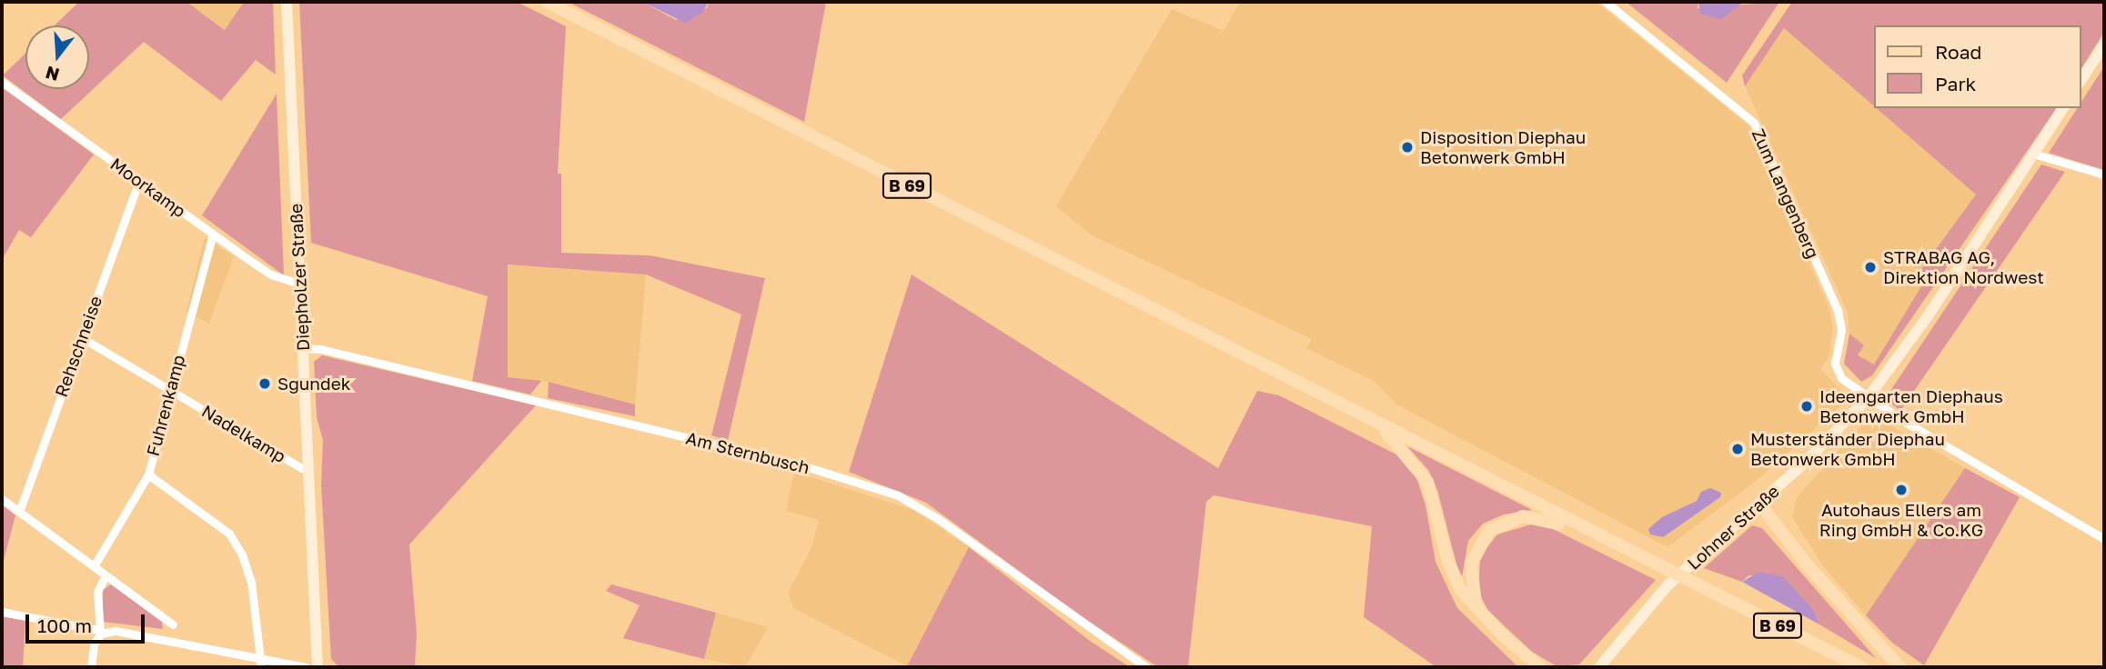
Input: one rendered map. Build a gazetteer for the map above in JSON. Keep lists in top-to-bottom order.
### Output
{
  "streets": {
    "main road": ["B 69", "Diepholzer Straße", "Lohner Straße"],
    "street": [
      "Moorkamp",
      "Zum Langenberg",
      "Rehschneise",
      "Fuhrenkamp",
      "Nadelkamp",
      "Am Sternbusch"
    ]
  },
  "crossings": [
    ["Moorkamp", "Diepholzer Straße"],
    ["Moorkamp", "Rehschneise"],
    ["Moorkamp", "Fuhrenkamp"],
    ["Zum Langenberg", "Lohner Straße"],
    ["Diepholzer Straße", "Nadelkamp"],
    ["Diepholzer Straße", "Am Sternbusch"],
    ["Rehschneise", "Nadelkamp"],
    ["Fuhrenkamp", "Nadelkamp"]
  ],
  "places": [
    "Disposition Diephau Betonwerk GmbH",
    "STRABAG AG, Direktion Nordwest",
    "Sgundek",
    "Ideengarten Diephaus Betonwerk GmbH",
    "Musterständer Diephau Betonwerk GmbH",
    "Autohaus Ellers am Ring GmbH & Co.KG"
  ],
  "legend": ["Road", "Park"],
  "scale_bar": "100 m",
  "north": "bottom"
}
